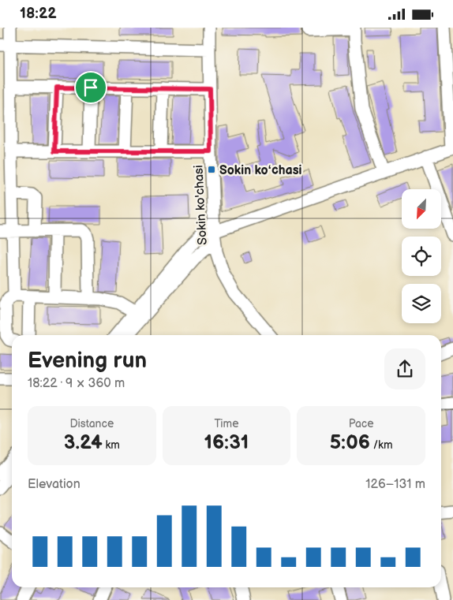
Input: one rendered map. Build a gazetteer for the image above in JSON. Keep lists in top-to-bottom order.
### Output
{
  "streets": {
    "street": ["Sokin ko'chasi"]
  },
  "places": {
    "transit": ["Sokin koʻchasi"]
  },
  "north": "bottom left",
  "page": {
    "status": "18:22",
    "heading": ["Evening run", "18:22 · 9 × 360 m"],
    "stats": [
      ["Distance", "3.24 km"],
      ["Time", "16:31"],
      ["Pace", "5:06 /km"]
    ],
    "chart": ["Elevation", "126–131 m"]
  }
}
